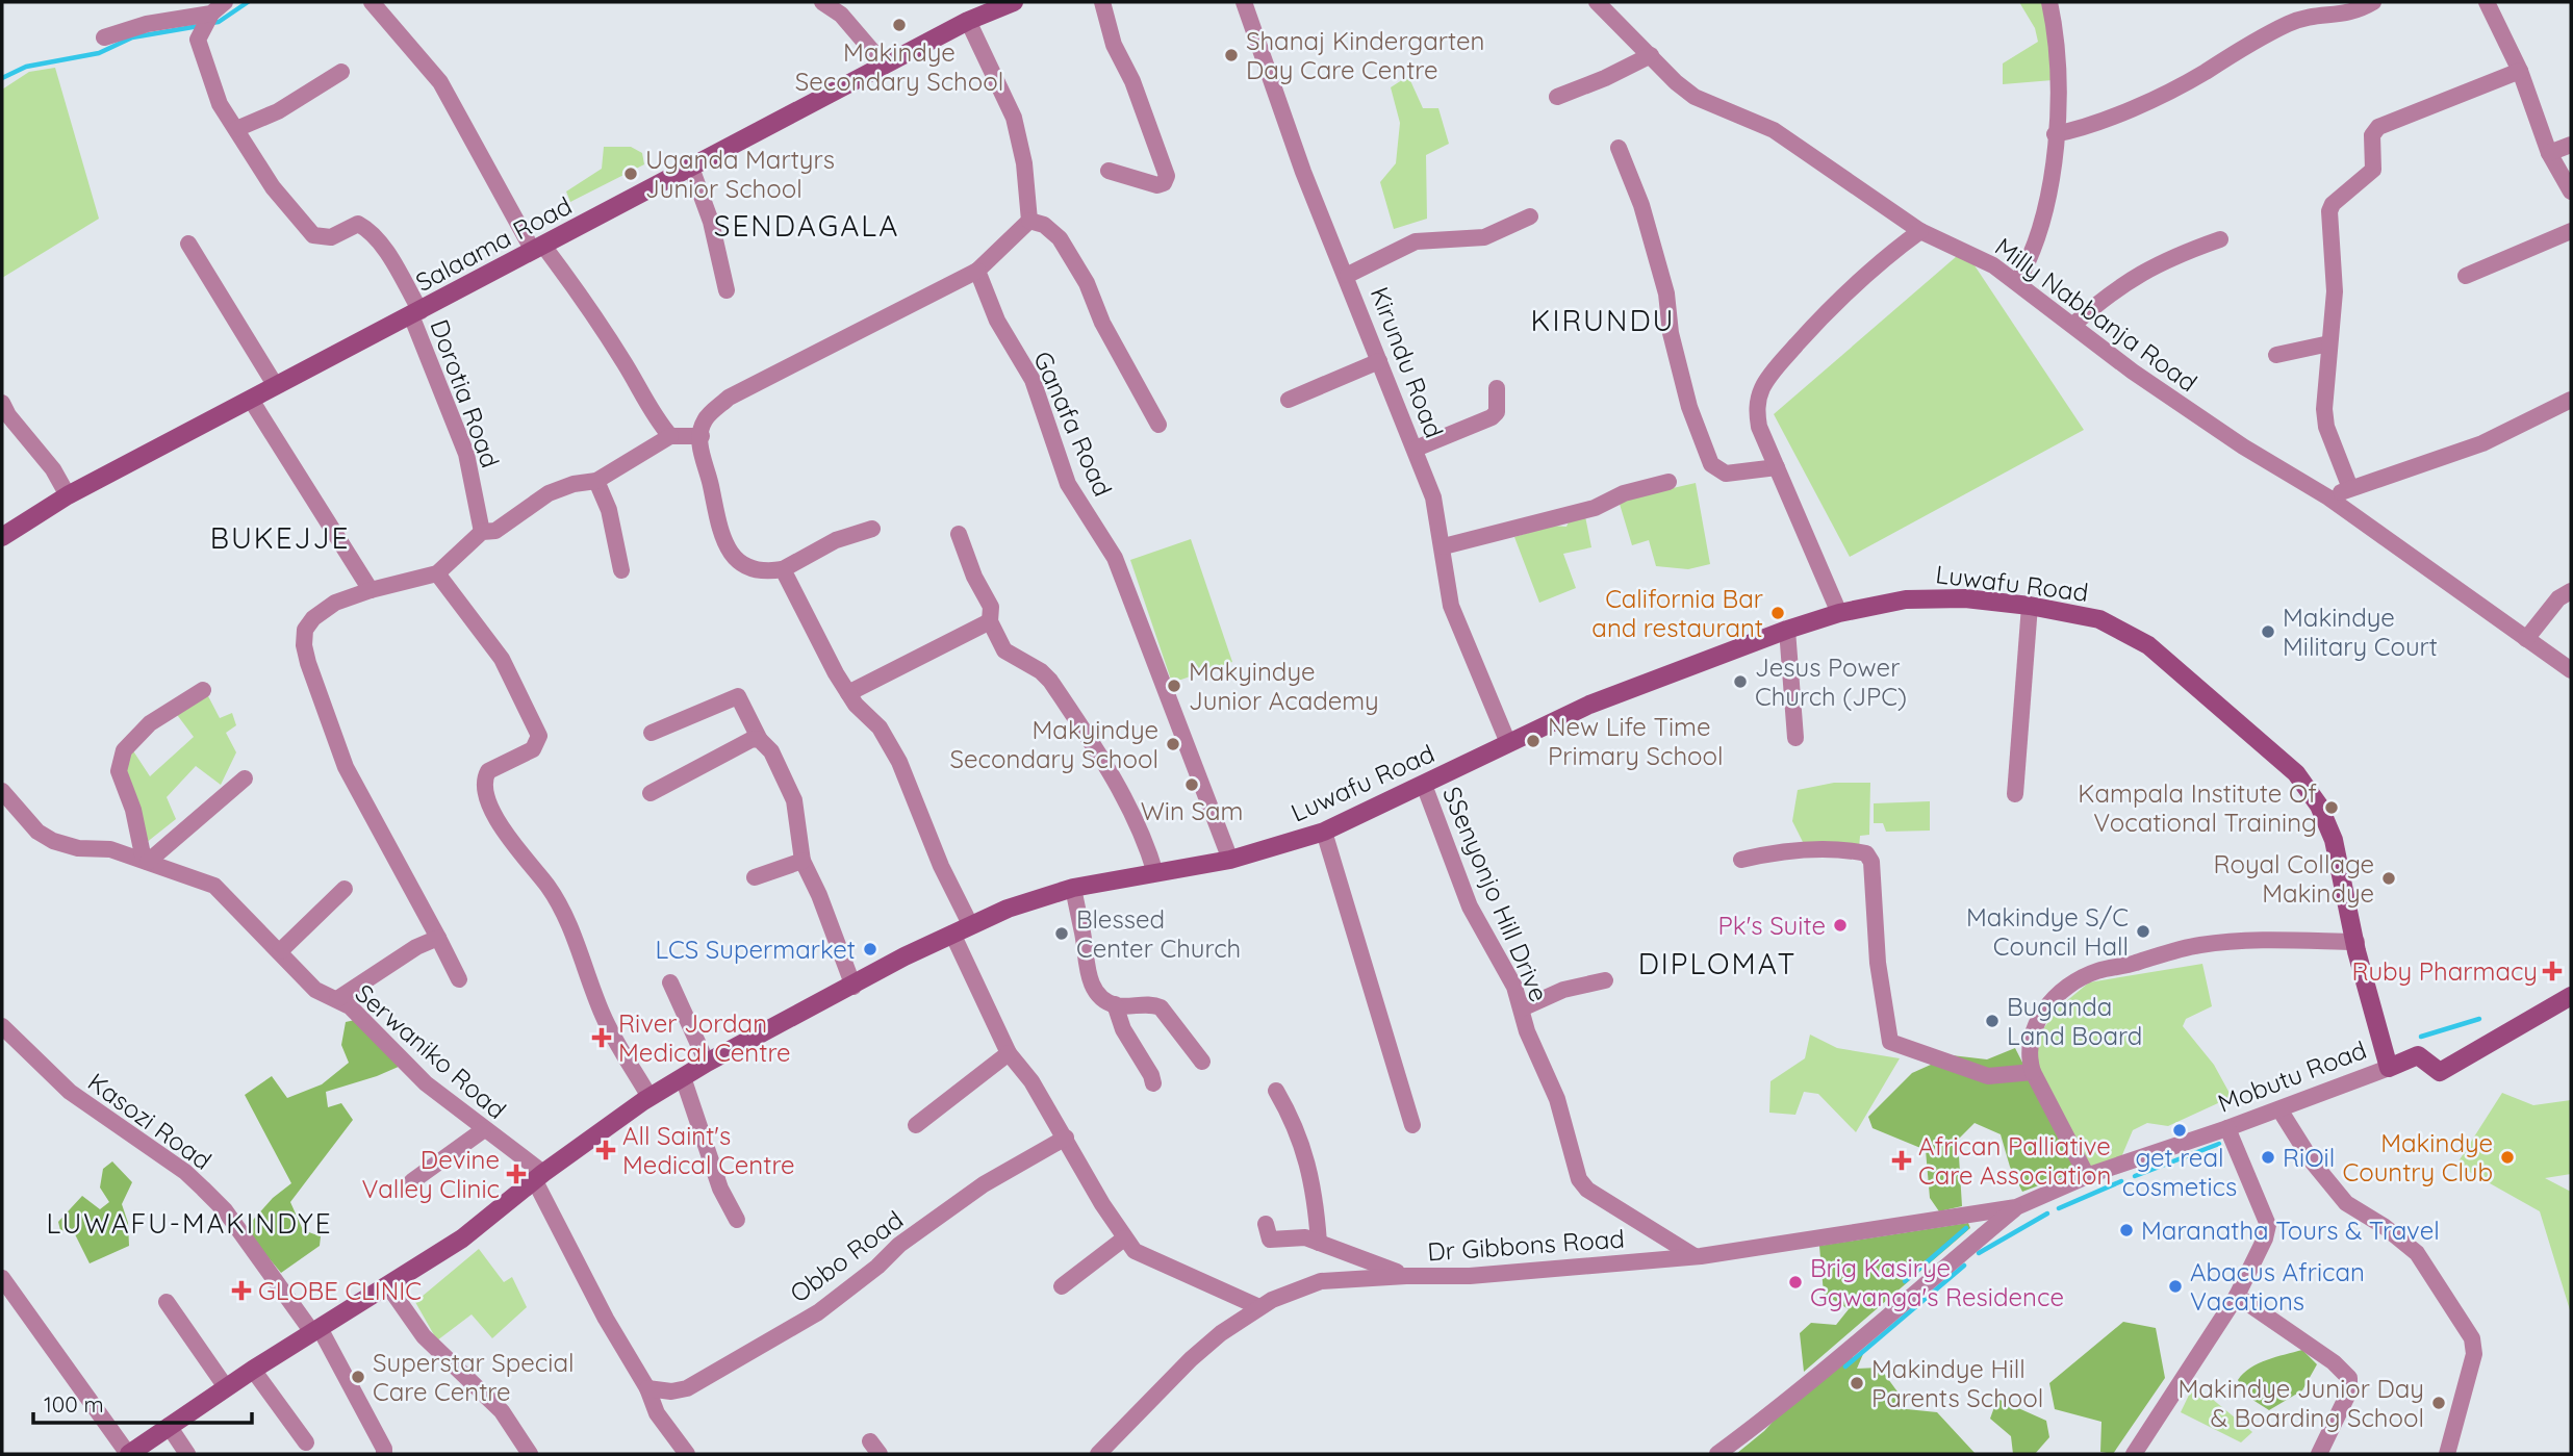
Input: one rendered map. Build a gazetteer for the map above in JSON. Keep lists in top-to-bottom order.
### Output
{
  "streets": {
    "street": [
      "Salaama Road",
      "Milly Nabbanja Road",
      "Kirundu Road",
      "Dorotia Road",
      "Ganafa Road",
      "Luwafu Road",
      "SSenyonjo Hill Drive",
      "Serwaniko Road",
      "Mobutu Road",
      "Kasozi Road",
      "Dr Gibbons Road",
      "Obbo Road"
    ]
  },
  "crossings": [
    ["Salaama Road", "Dorotia Road"],
    ["Kirundu Road", "Luwafu Road"],
    ["Ganafa Road", "Luwafu Road"],
    ["Luwafu Road", "SSenyonjo Hill Drive"],
    ["Luwafu Road", "Serwaniko Road"],
    ["Luwafu Road", "Mobutu Road"],
    ["Luwafu Road", "Kasozi Road"],
    ["SSenyonjo Hill Drive", "Dr Gibbons Road"],
    ["Mobutu Road", "Dr Gibbons Road"]
  ],
  "districts": [
    "SENDAGALA",
    "KIRUNDU",
    "BUKEJJE",
    "DIPLOMAT",
    "LUWAFU-MAKINDYE"
  ],
  "places": {
    "other": [
      "Makindye Secondary School",
      "Shanaj Kindergarten Day Care Centre",
      "Uganda Martyrs Junior School",
      "California Bar and restaurant",
      "Makindye Military Court",
      "Jesus Power Church (JPC)",
      "Makyindye Junior Academy",
      "New Life Time Primary School",
      "Makyindye Secondary School",
      "Win Sam",
      "Kampala Institute Of Vocational Training",
      "Royal Collage Makindye",
      "Pk's Suite",
      "Makindye S/C Council Hall",
      "Blessed Center Church",
      "LCS Supermarket",
      "Buganda Land Board",
      "get real cosmetics",
      "RiOil",
      "Makindye Country Club",
      "Maranatha Tours & Travel",
      "Brig Kasirye Ggwanga's Residence",
      "Abacus African Vacations",
      "Superstar Special Care Centre",
      "Makindye Hill Parents School",
      "Makindye Junior Day & Boarding School"
    ],
    "health": [
      "Ruby Pharmacy",
      "River Jordan Medical Centre",
      "All Saint's Medical Centre",
      "African Palliative Care Association",
      "Devine Valley Clinic",
      "GLOBE CLINIC"
    ]
  },
  "scale_bar": "100 m"
}
